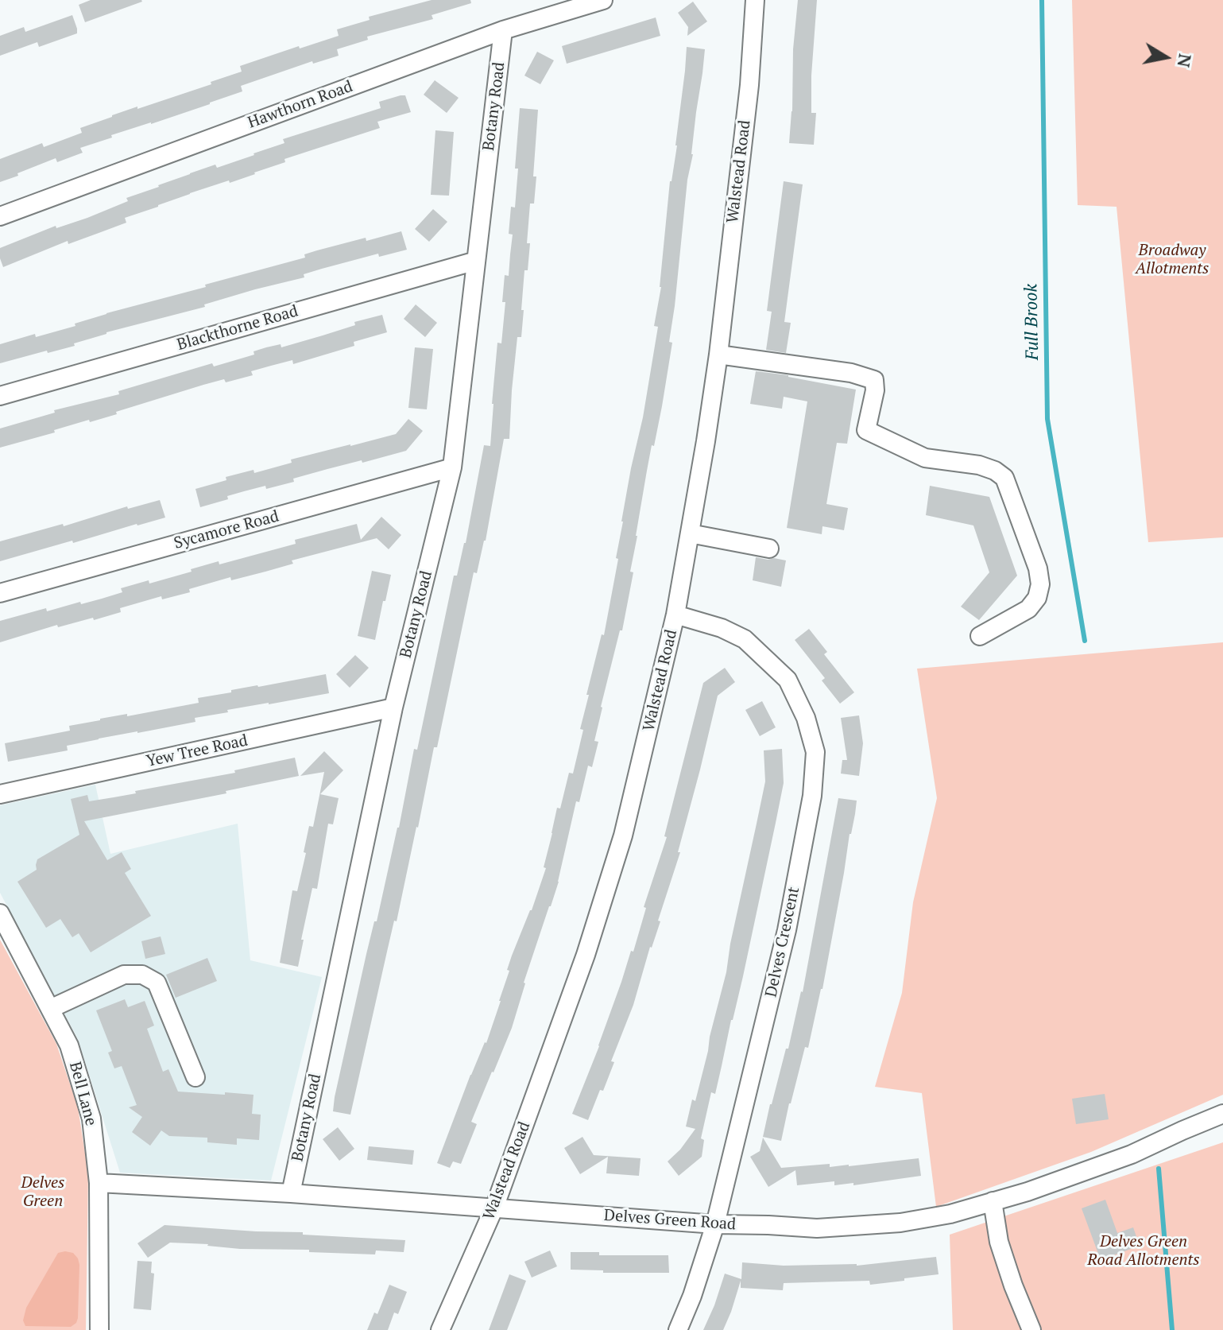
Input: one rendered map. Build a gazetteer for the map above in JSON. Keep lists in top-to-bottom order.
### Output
{
  "streets": {
    "street": [
      "Hawthorn Road",
      "Botany Road",
      "Walstead Road",
      "Blackthorne Road",
      "Sycamore Road",
      "Yew Tree Road",
      "Delves Crescent",
      "Bell Lane",
      "Delves Green Road"
    ]
  },
  "crossings": [
    ["Hawthorn Road", "Botany Road"],
    ["Botany Road", "Blackthorne Road"],
    ["Botany Road", "Sycamore Road"],
    ["Botany Road", "Yew Tree Road"],
    ["Botany Road", "Delves Green Road"],
    ["Walstead Road", "Delves Crescent"],
    ["Walstead Road", "Delves Green Road"],
    ["Delves Crescent", "Delves Green Road"],
    ["Bell Lane", "Delves Green Road"]
  ],
  "water": ["Full Brook"],
  "parks": ["Broadway Allotments", "Delves Green", "Delves Green Road Allotments"],
  "north": "right"
}
